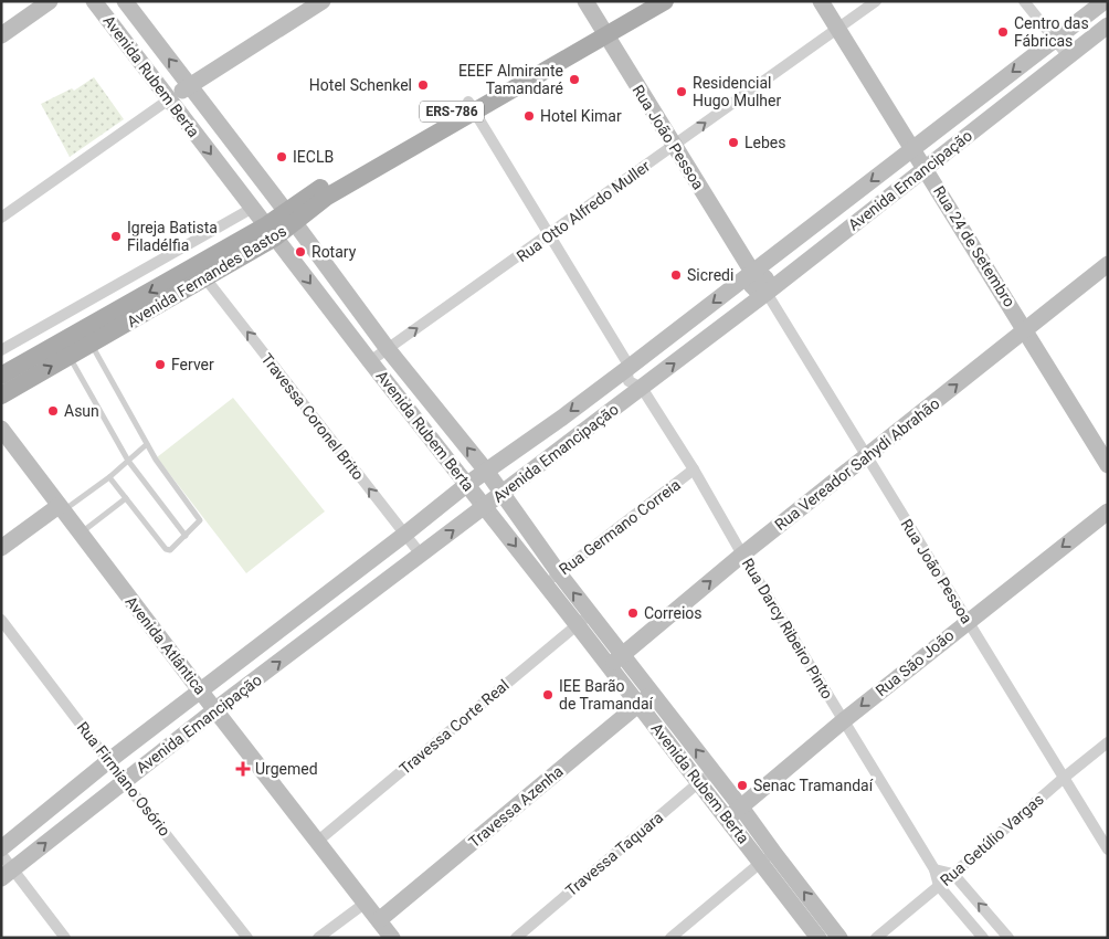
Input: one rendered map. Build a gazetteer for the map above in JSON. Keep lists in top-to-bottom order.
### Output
{
  "streets": {
    "main road": [
      "Avenida Rubem Berta",
      "ERS-786",
      "Rua João Pessoa",
      "Avenida Emancipação",
      "Rua 24 de Setembro",
      "Avenida Fernandes Bastos",
      "Rua Vereador Sahydi Abrahão",
      "Avenida Atlântica",
      "Rua São João",
      "Travessa Azenha"
    ],
    "street": [
      "Rua Otto Alfredo Muller",
      "Travessa Coronel Brito",
      "Rua Germano Correia",
      "Rua Darcy Ribeiro Pinto",
      "Travessa Corte Real",
      "Rua Firmiano Osório",
      "Rua Getúlio Vargas",
      "Travessa Taquara"
    ]
  },
  "crossings": [
    ["Avenida Rubem Berta", "Avenida Emancipação"],
    ["Avenida Rubem Berta", "Rua Otto Alfredo Muller"],
    ["Avenida Rubem Berta", "Avenida Fernandes Bastos"],
    ["Avenida Rubem Berta", "Rua Vereador Sahydi Abrahão"],
    ["Avenida Rubem Berta", "Rua Germano Correia"],
    ["Avenida Rubem Berta", "Rua São João"],
    ["Avenida Rubem Berta", "Travessa Corte Real"],
    ["Avenida Rubem Berta", "Travessa Azenha"],
    ["Avenida Rubem Berta", "Travessa Taquara"],
    ["Rua João Pessoa", "Avenida Emancipação"],
    ["Rua João Pessoa", "Rua Otto Alfredo Muller"],
    ["Rua João Pessoa", "Avenida Fernandes Bastos"],
    ["Rua João Pessoa", "Rua Vereador Sahydi Abrahão"],
    ["Rua João Pessoa", "Rua São João"],
    ["Rua João Pessoa", "Rua Getúlio Vargas"],
    ["Avenida Emancipação", "Rua 24 de Setembro"],
    ["Avenida Emancipação", "Travessa Coronel Brito"],
    ["Avenida Emancipação", "Rua Darcy Ribeiro Pinto"],
    ["Avenida Emancipação", "Avenida Atlântica"],
    ["Avenida Emancipação", "Rua Firmiano Osório"],
    ["Rua Otto Alfredo Muller", "Rua 24 de Setembro"],
    ["Rua Otto Alfredo Muller", "Rua Darcy Ribeiro Pinto"],
    ["Rua 24 de Setembro", "Rua Vereador Sahydi Abrahão"],
    ["Avenida Fernandes Bastos", "Travessa Coronel Brito"],
    ["Avenida Fernandes Bastos", "Rua Darcy Ribeiro Pinto"],
    ["Rua Vereador Sahydi Abrahão", "Rua Darcy Ribeiro Pinto"],
    ["Rua Germano Correia", "Rua Darcy Ribeiro Pinto"],
    ["Rua Darcy Ribeiro Pinto", "Rua São João"],
    ["Rua Darcy Ribeiro Pinto", "Rua Getúlio Vargas"],
    ["Avenida Atlântica", "Travessa Corte Real"],
    ["Avenida Atlântica", "Travessa Azenha"]
  ],
  "one_way": [
    "Rua Otto Alfredo Muller",
    "Travessa Coronel Brito",
    "Rua Vereador Sahydi Abrahão",
    "Rua São João"
  ],
  "places": {
    "other": [
      "Centro das Fábricas",
      "EEEF Almirante Tamandaré",
      "Hotel Schenkel",
      "Residencial Hugo Mulher",
      "Hotel Kimar",
      "Lebes",
      "IECLB",
      "Igreja Batista Filadélfia",
      "Rotary",
      "Sicredi",
      "Ferver",
      "Asun",
      "Correios",
      "IEE Barão de Tramandaí",
      "Senac Tramandaí"
    ],
    "health": ["Urgemed"]
  }
}
